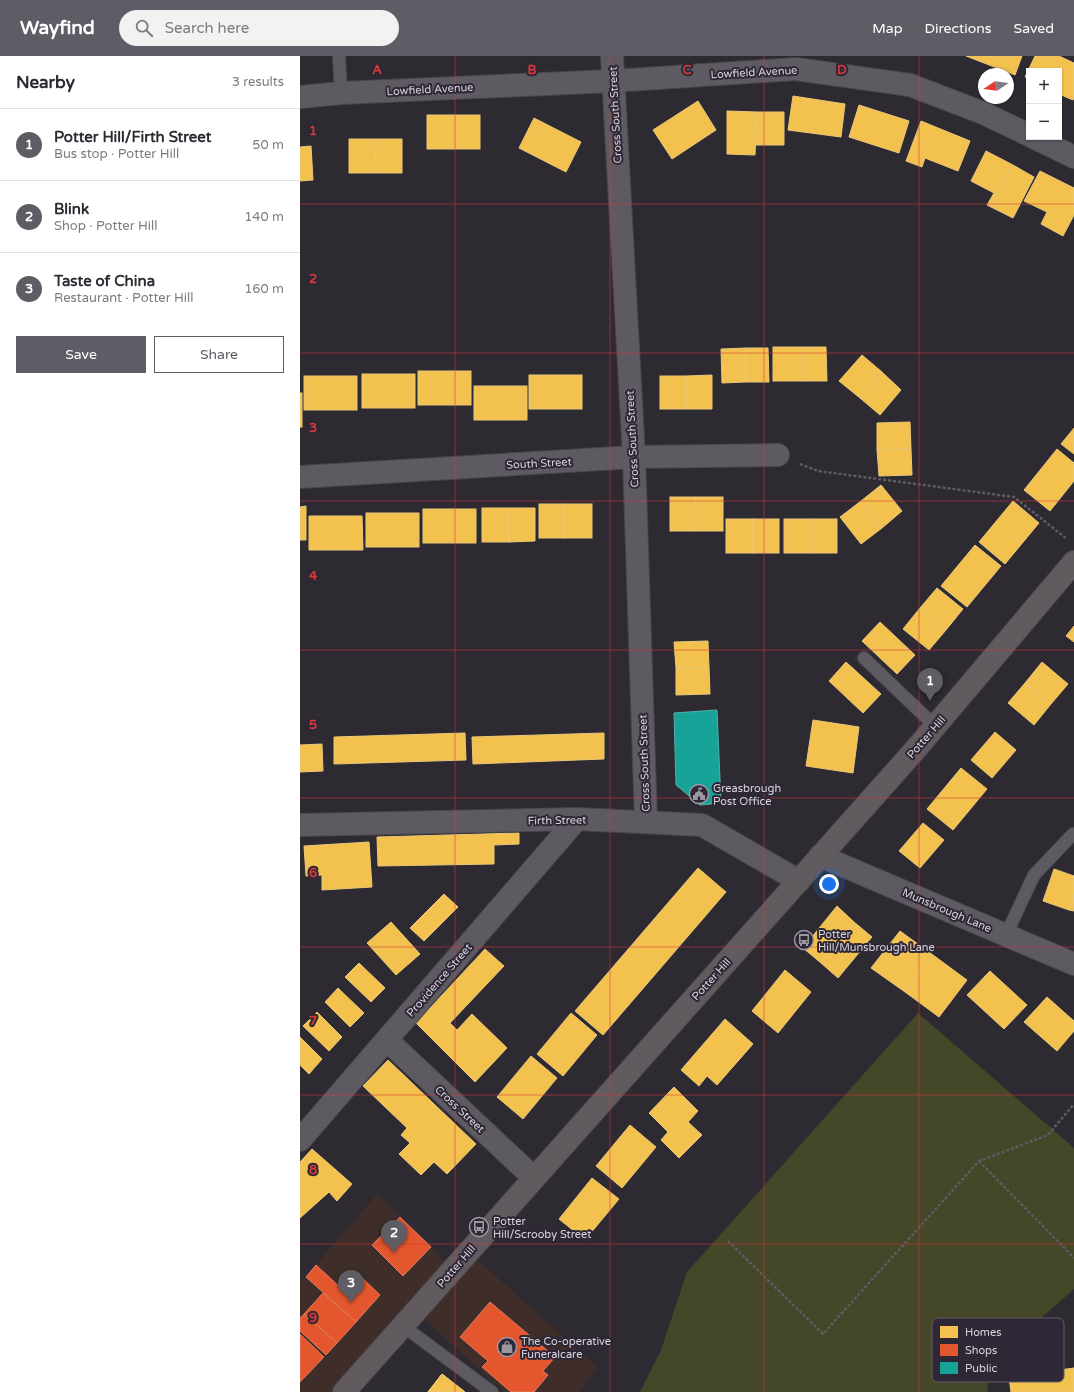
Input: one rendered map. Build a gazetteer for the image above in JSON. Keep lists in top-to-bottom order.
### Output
{
  "streets": {
    "main road": ["Potter Hill"],
    "street": [
      "Lowfield Avenue",
      "Cross South Street",
      "South Street",
      "Firth Street",
      "Munsbrough Lane",
      "Providence Street",
      "Cross Street"
    ]
  },
  "crossings": [
    ["Lowfield Avenue", "Cross South Street"],
    ["Cross South Street", "South Street"],
    ["Cross South Street", "Firth Street"],
    ["Potter Hill", "Firth Street"],
    ["Potter Hill", "Munsbrough Lane"],
    ["Potter Hill", "Cross Street"],
    ["Firth Street", "Providence Street"],
    ["Providence Street", "Cross Street"]
  ],
  "places": {
    "public building": ["Greasbrough Post Office"],
    "bus stop": ["Potter Hill/Munsbrough Lane", "Potter Hill/Scrooby Street"],
    "shop": ["The Co-operative Funeralcare"]
  },
  "legend": ["Homes", "Shops", "Public"],
  "north": "left",
  "page": {
    "header": "Wayfind",
    "search": "Search here",
    "nav": ["Map", "Directions", "Saved"],
    "heading": ["Nearby", "3 results"],
    "map_buttons": ["+", "−"],
    "list": [
      {
        "mark": "1",
        "name": "Potter Hill/Firth Street",
        "note": "Bus stop · Potter Hill",
        "value": "50 m"
      },
      {
        "mark": "2",
        "name": "Blink",
        "note": "Shop · Potter Hill",
        "value": "140 m"
      },
      {
        "mark": "3",
        "name": "Taste of China",
        "note": "Restaurant · Potter Hill",
        "value": "160 m"
      }
    ],
    "buttons": ["Save", "Share"],
    "pins": ["1", "2", "3"]
  },
  "grid": {
    "columns": [
      "A",
      "B",
      "C",
      "D"
    ],
    "rows": [
      "1",
      "2",
      "3",
      "4",
      "5",
      "6",
      "7",
      "8",
      "9"
    ]
  }
}
